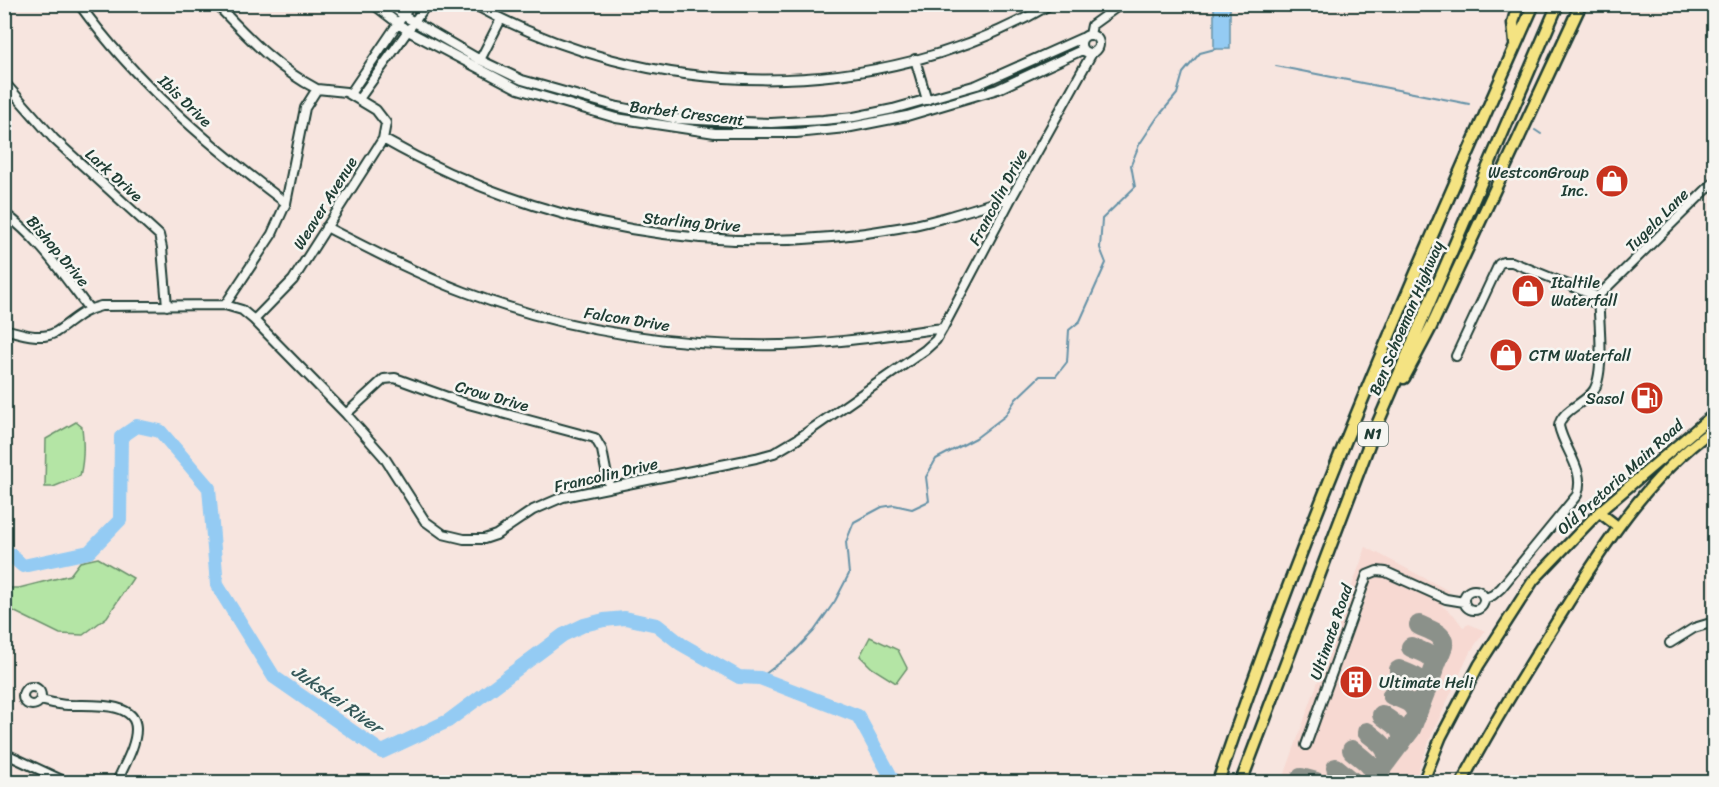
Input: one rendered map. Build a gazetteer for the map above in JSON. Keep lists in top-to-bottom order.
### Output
{
  "streets": {
    "highway": ["Ben Schoeman Highway", "N1"],
    "main road": ["Old Pretoria Main Road"],
    "street": [
      "Ibis Drive",
      "Barbet Crescent",
      "Lark Drive",
      "Francolin Drive",
      "Weaver Avenue",
      "Tugela Lane",
      "Starling Drive",
      "Bishop Drive",
      "Falcon Drive",
      "Crow Drive",
      "Ultimate Road"
    ]
  },
  "crossings": [
    ["Ibis Drive", "Weaver Avenue"],
    ["Barbet Crescent", "Francolin Drive"],
    ["Lark Drive", "Francolin Drive"],
    ["Francolin Drive", "Weaver Avenue"],
    ["Francolin Drive", "Starling Drive"],
    ["Francolin Drive", "Bishop Drive"],
    ["Francolin Drive", "Falcon Drive"],
    ["Francolin Drive", "Crow Drive"],
    ["Weaver Avenue", "Starling Drive"],
    ["Weaver Avenue", "Falcon Drive"]
  ],
  "water": ["Jukskei River"],
  "places": {
    "shop": ["WestconGroup Inc.", "Italtile Waterfall", "CTM Waterfall"],
    "fuel station": ["Sasol"],
    "building": ["Ultimate Heli"]
  }
}
